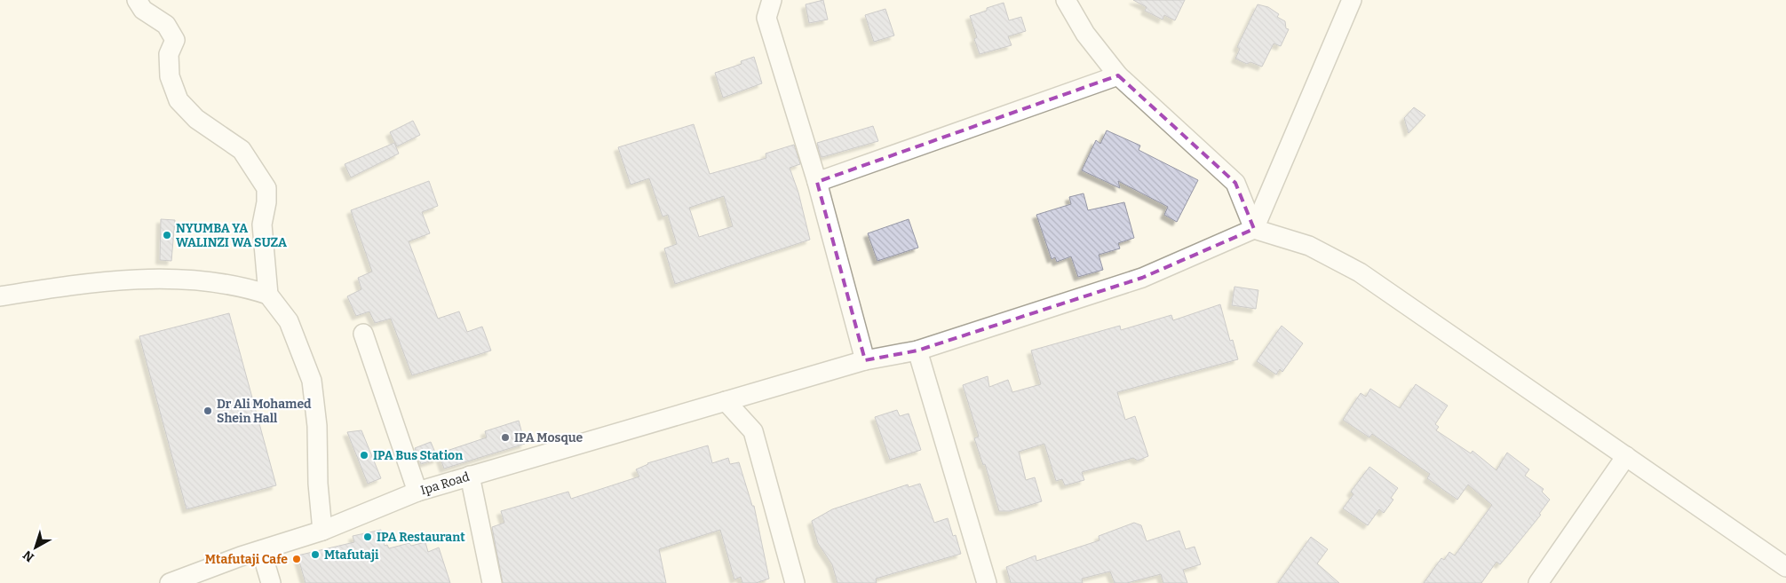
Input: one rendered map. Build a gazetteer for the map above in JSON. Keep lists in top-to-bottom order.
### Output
{
  "streets": {
    "street": ["Ipa Road"]
  },
  "places": [
    "NYUMBA YA WALINZI WA SUZA",
    "Dr Ali Mohamed Shein Hall",
    "IPA Mosque",
    "IPA Bus Station",
    "IPA Restaurant",
    "Mtafutaji",
    "Mtafutaji Cafe"
  ],
  "north": "bottom left"
}
